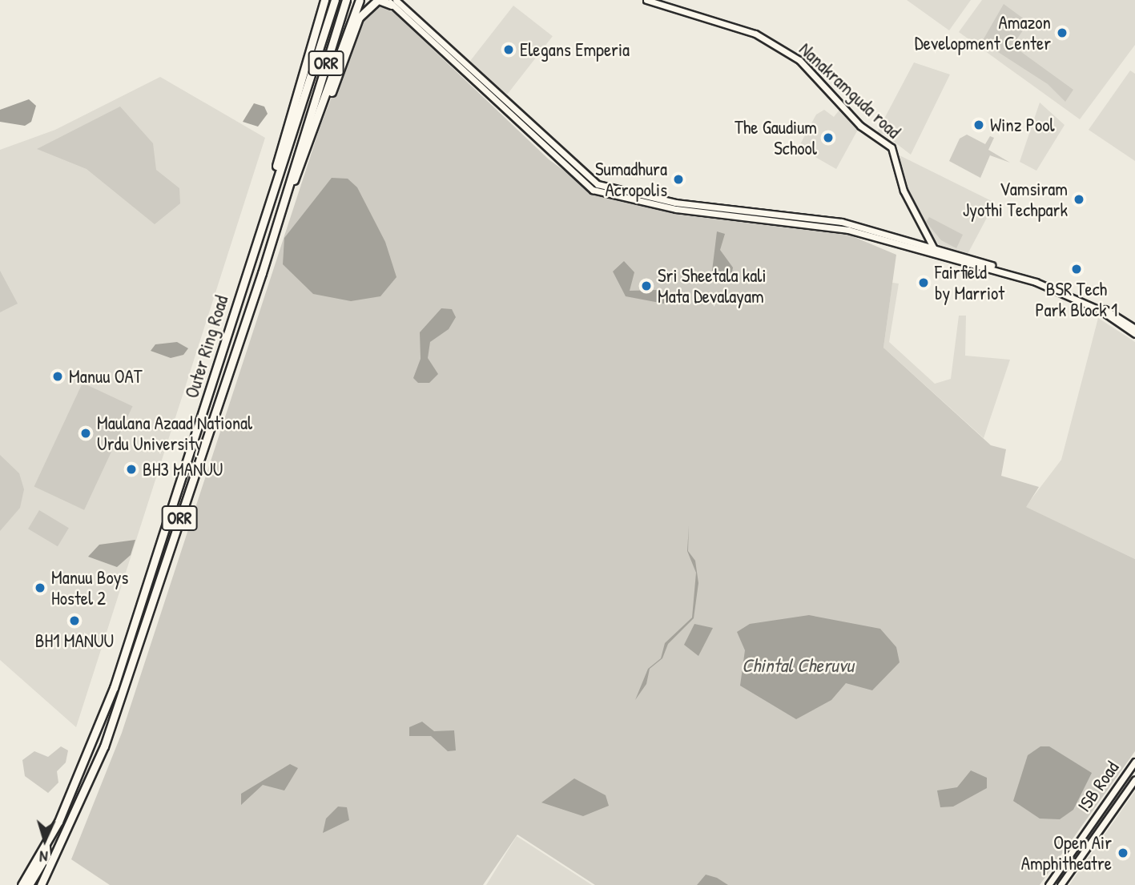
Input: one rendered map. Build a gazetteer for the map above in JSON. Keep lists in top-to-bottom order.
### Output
{
  "streets": {
    "highway": ["ORR", "Outer Ring Road"],
    "main road": ["Nanakramguda road", "ISB Road"]
  },
  "crossings": [
    ["ORR", "Outer Ring Road"]
  ],
  "water": ["Chintal Cheruvu"],
  "places": [
    "Amazon Development Center",
    "Elegans Emperia",
    "Winz Pool",
    "The Gaudium School",
    "Sumadhura Acropolis",
    "Vamsiram Jyothi Techpark",
    "BSR Tech Park Block 1",
    "Fairfield by Marriot",
    "Sri Sheetala kali Mata Devalayam",
    "Manuu OAT",
    "Maulana Azaad National Urdu University",
    "BH3 MANUU",
    "Manuu Boys Hostel 2",
    "BH1 MANUU",
    "Open Air Amphitheatre"
  ],
  "north": "bottom"
}
